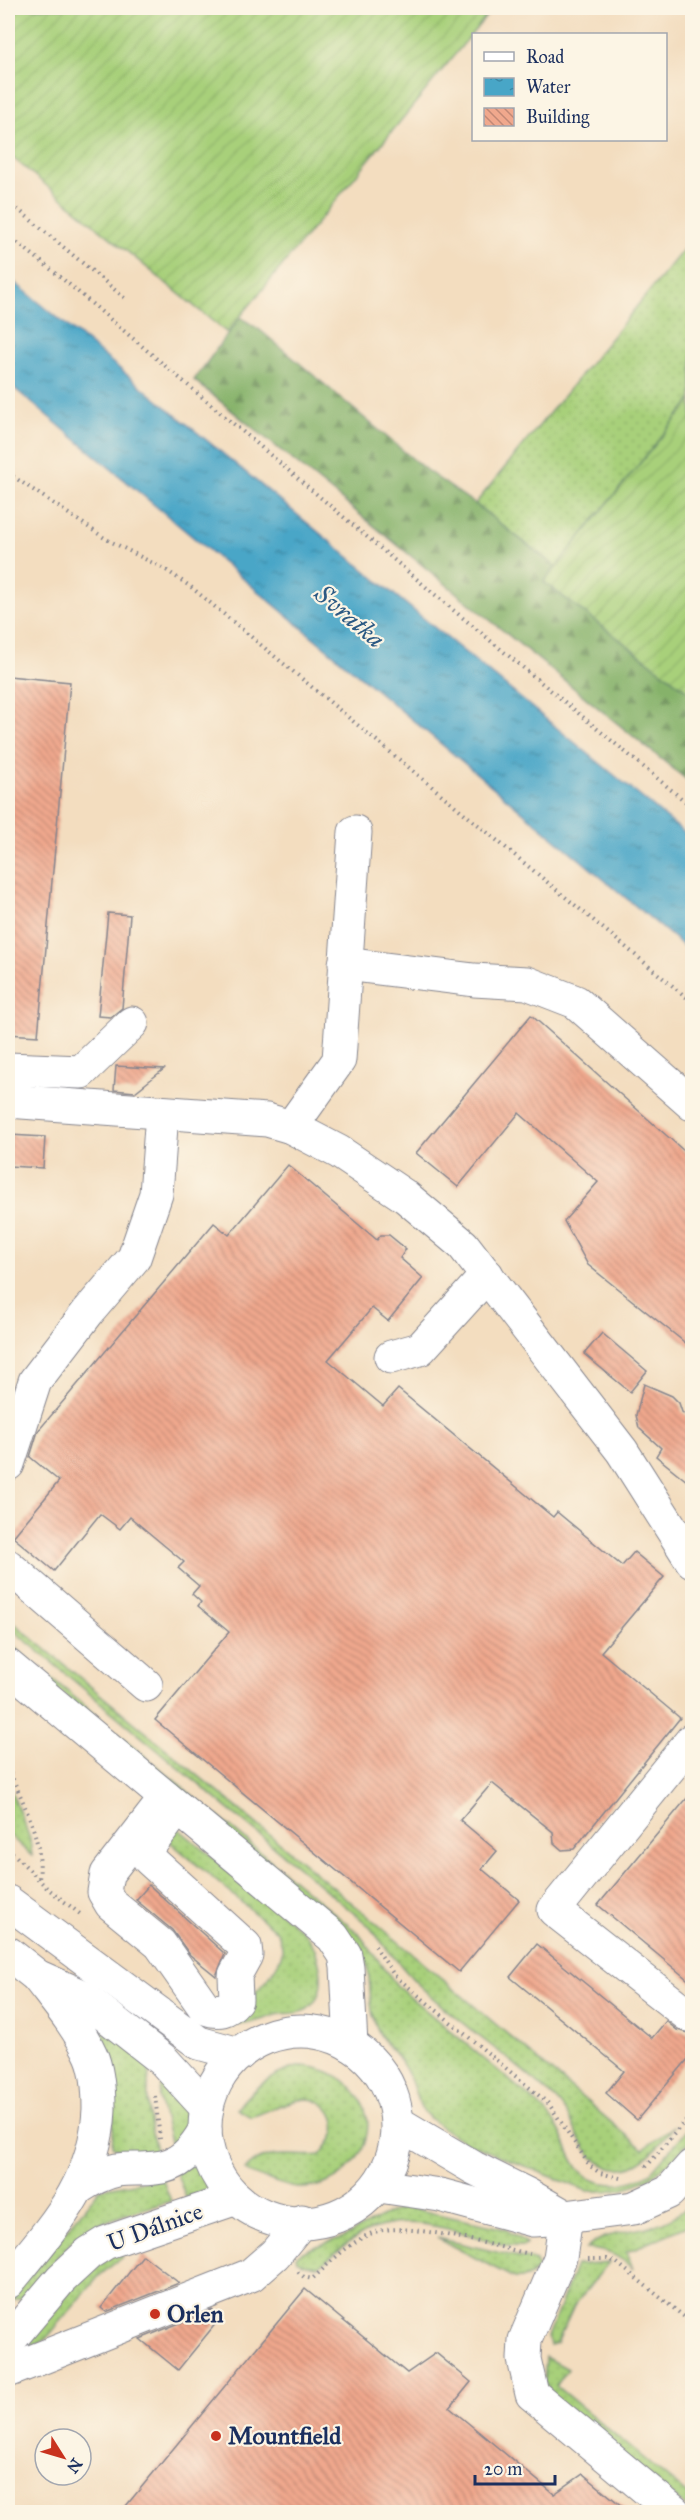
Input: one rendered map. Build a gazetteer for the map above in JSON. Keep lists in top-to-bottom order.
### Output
{
  "streets": {
    "street": ["U Dálnice"]
  },
  "water": ["Svratka"],
  "places": ["Orlen", "Mountfield"],
  "legend": ["Road", "Water", "Building"],
  "scale_bar": "20 m",
  "north": "bottom right"
}
